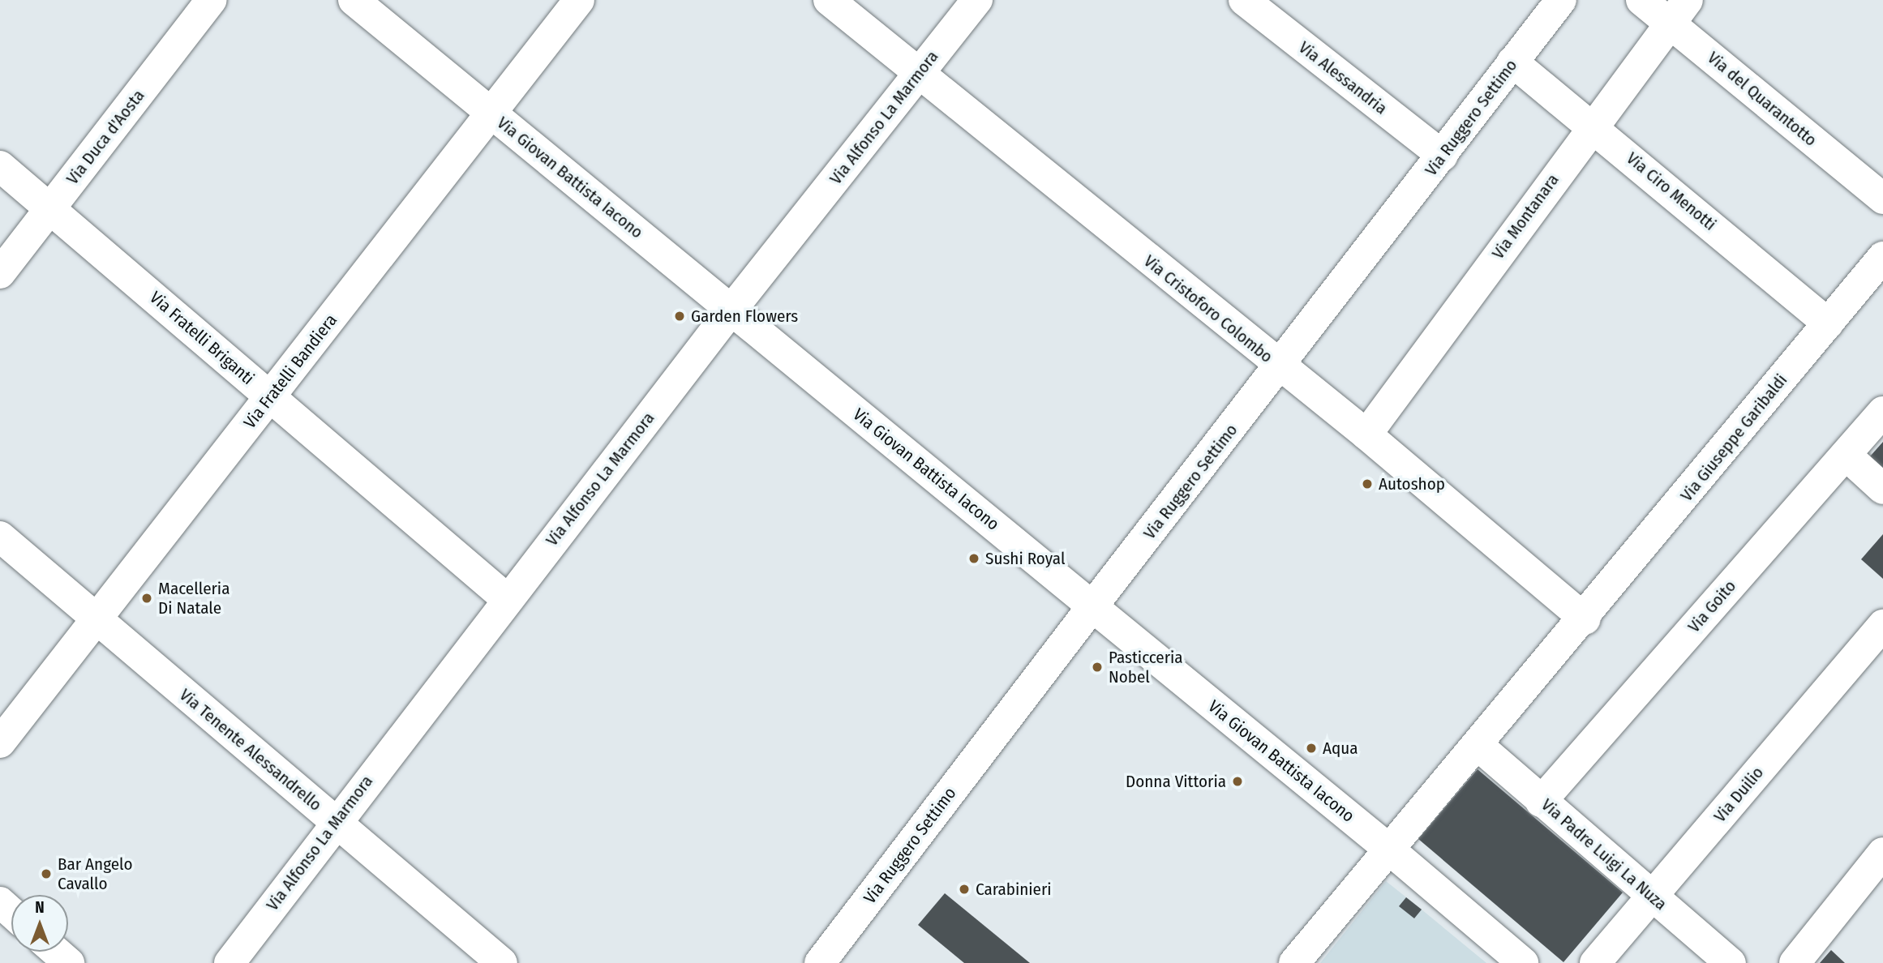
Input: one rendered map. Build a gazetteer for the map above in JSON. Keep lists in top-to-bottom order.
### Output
{
  "streets": {
    "street": [
      "Via Alessandria",
      "Via del Quarantotto",
      "Via Alfonso La Marmora",
      "Via Ruggero Settimo",
      "Via Duca d'Aosta",
      "Via Giovan Battista Iacono",
      "Via Ciro Menotti",
      "Via Montanara",
      "Via Cristoforo Colombo",
      "Via Fratelli Briganti",
      "Via Fratelli Bandiera",
      "Via Giuseppe Garibaldi",
      "Via Goito",
      "Via Tenente Alessandrello",
      "Via Duilio",
      "Via Padre Luigi La Nuza"
    ]
  },
  "crossings": [
    ["Via Alessandria", "Via Ruggero Settimo"],
    ["Via del Quarantotto", "Via Montanara"],
    ["Via Alfonso La Marmora", "Via Giovan Battista Iacono"],
    ["Via Alfonso La Marmora", "Via Cristoforo Colombo"],
    ["Via Alfonso La Marmora", "Via Fratelli Briganti"],
    ["Via Alfonso La Marmora", "Via Tenente Alessandrello"],
    ["Via Ruggero Settimo", "Via Giovan Battista Iacono"],
    ["Via Ruggero Settimo", "Via Ciro Menotti"],
    ["Via Ruggero Settimo", "Via Cristoforo Colombo"],
    ["Via Duca d'Aosta", "Via Fratelli Briganti"],
    ["Via Giovan Battista Iacono", "Via Fratelli Bandiera"],
    ["Via Giovan Battista Iacono", "Via Giuseppe Garibaldi"],
    ["Via Ciro Menotti", "Via Montanara"],
    ["Via Ciro Menotti", "Via Giuseppe Garibaldi"],
    ["Via Montanara", "Via Cristoforo Colombo"],
    ["Via Cristoforo Colombo", "Via Giuseppe Garibaldi"],
    ["Via Fratelli Briganti", "Via Fratelli Bandiera"],
    ["Via Fratelli Bandiera", "Via Tenente Alessandrello"],
    ["Via Giuseppe Garibaldi", "Via Padre Luigi La Nuza"],
    ["Via Goito", "Via Padre Luigi La Nuza"],
    ["Via Duilio", "Via Padre Luigi La Nuza"]
  ],
  "places": [
    "Garden Flowers",
    "Autoshop",
    "Sushi Royal",
    "Macelleria Di Natale",
    "Pasticceria Nobel",
    "Aqua",
    "Donna Vittoria",
    "Bar Angelo Cavallo",
    "Carabinieri"
  ],
  "north": "top"
}
